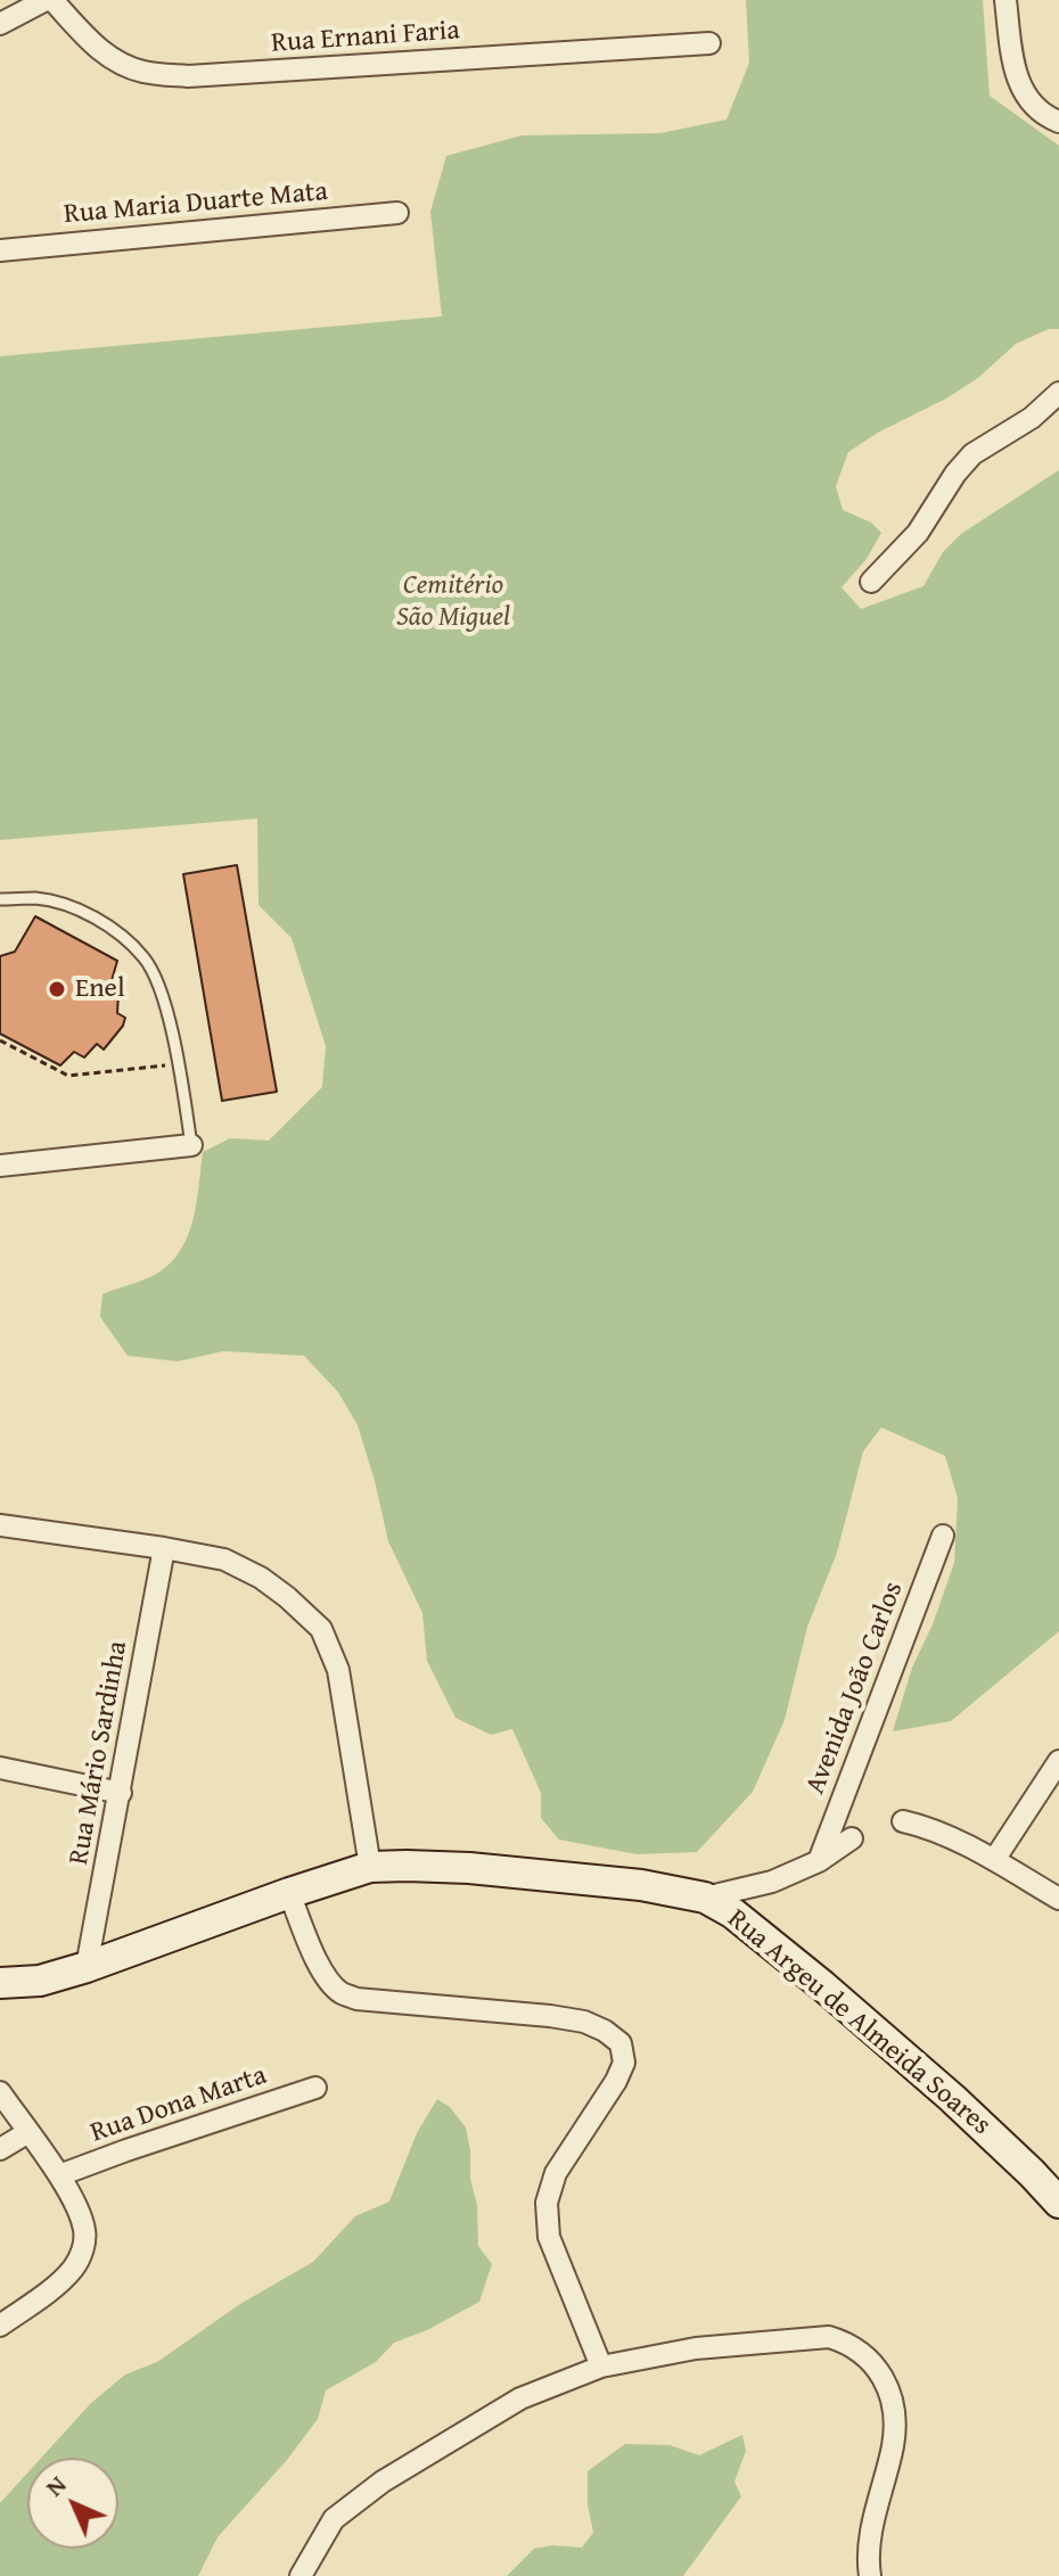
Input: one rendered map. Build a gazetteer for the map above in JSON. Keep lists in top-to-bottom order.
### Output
{
  "streets": {
    "street": [
      "Rua Ernani Faria",
      "Rua Maria Duarte Mata",
      "Avenida João Carlos",
      "Rua Mário Sardinha",
      "Rua Argeu de Almeida Soares",
      "Rua Dona Marta"
    ]
  },
  "crossings": [
    ["Rua Mário Sardinha", "Rua Argeu de Almeida Soares"]
  ],
  "parks": ["Cemitério São Miguel"],
  "places": ["Enel"],
  "north": "top left"
}
